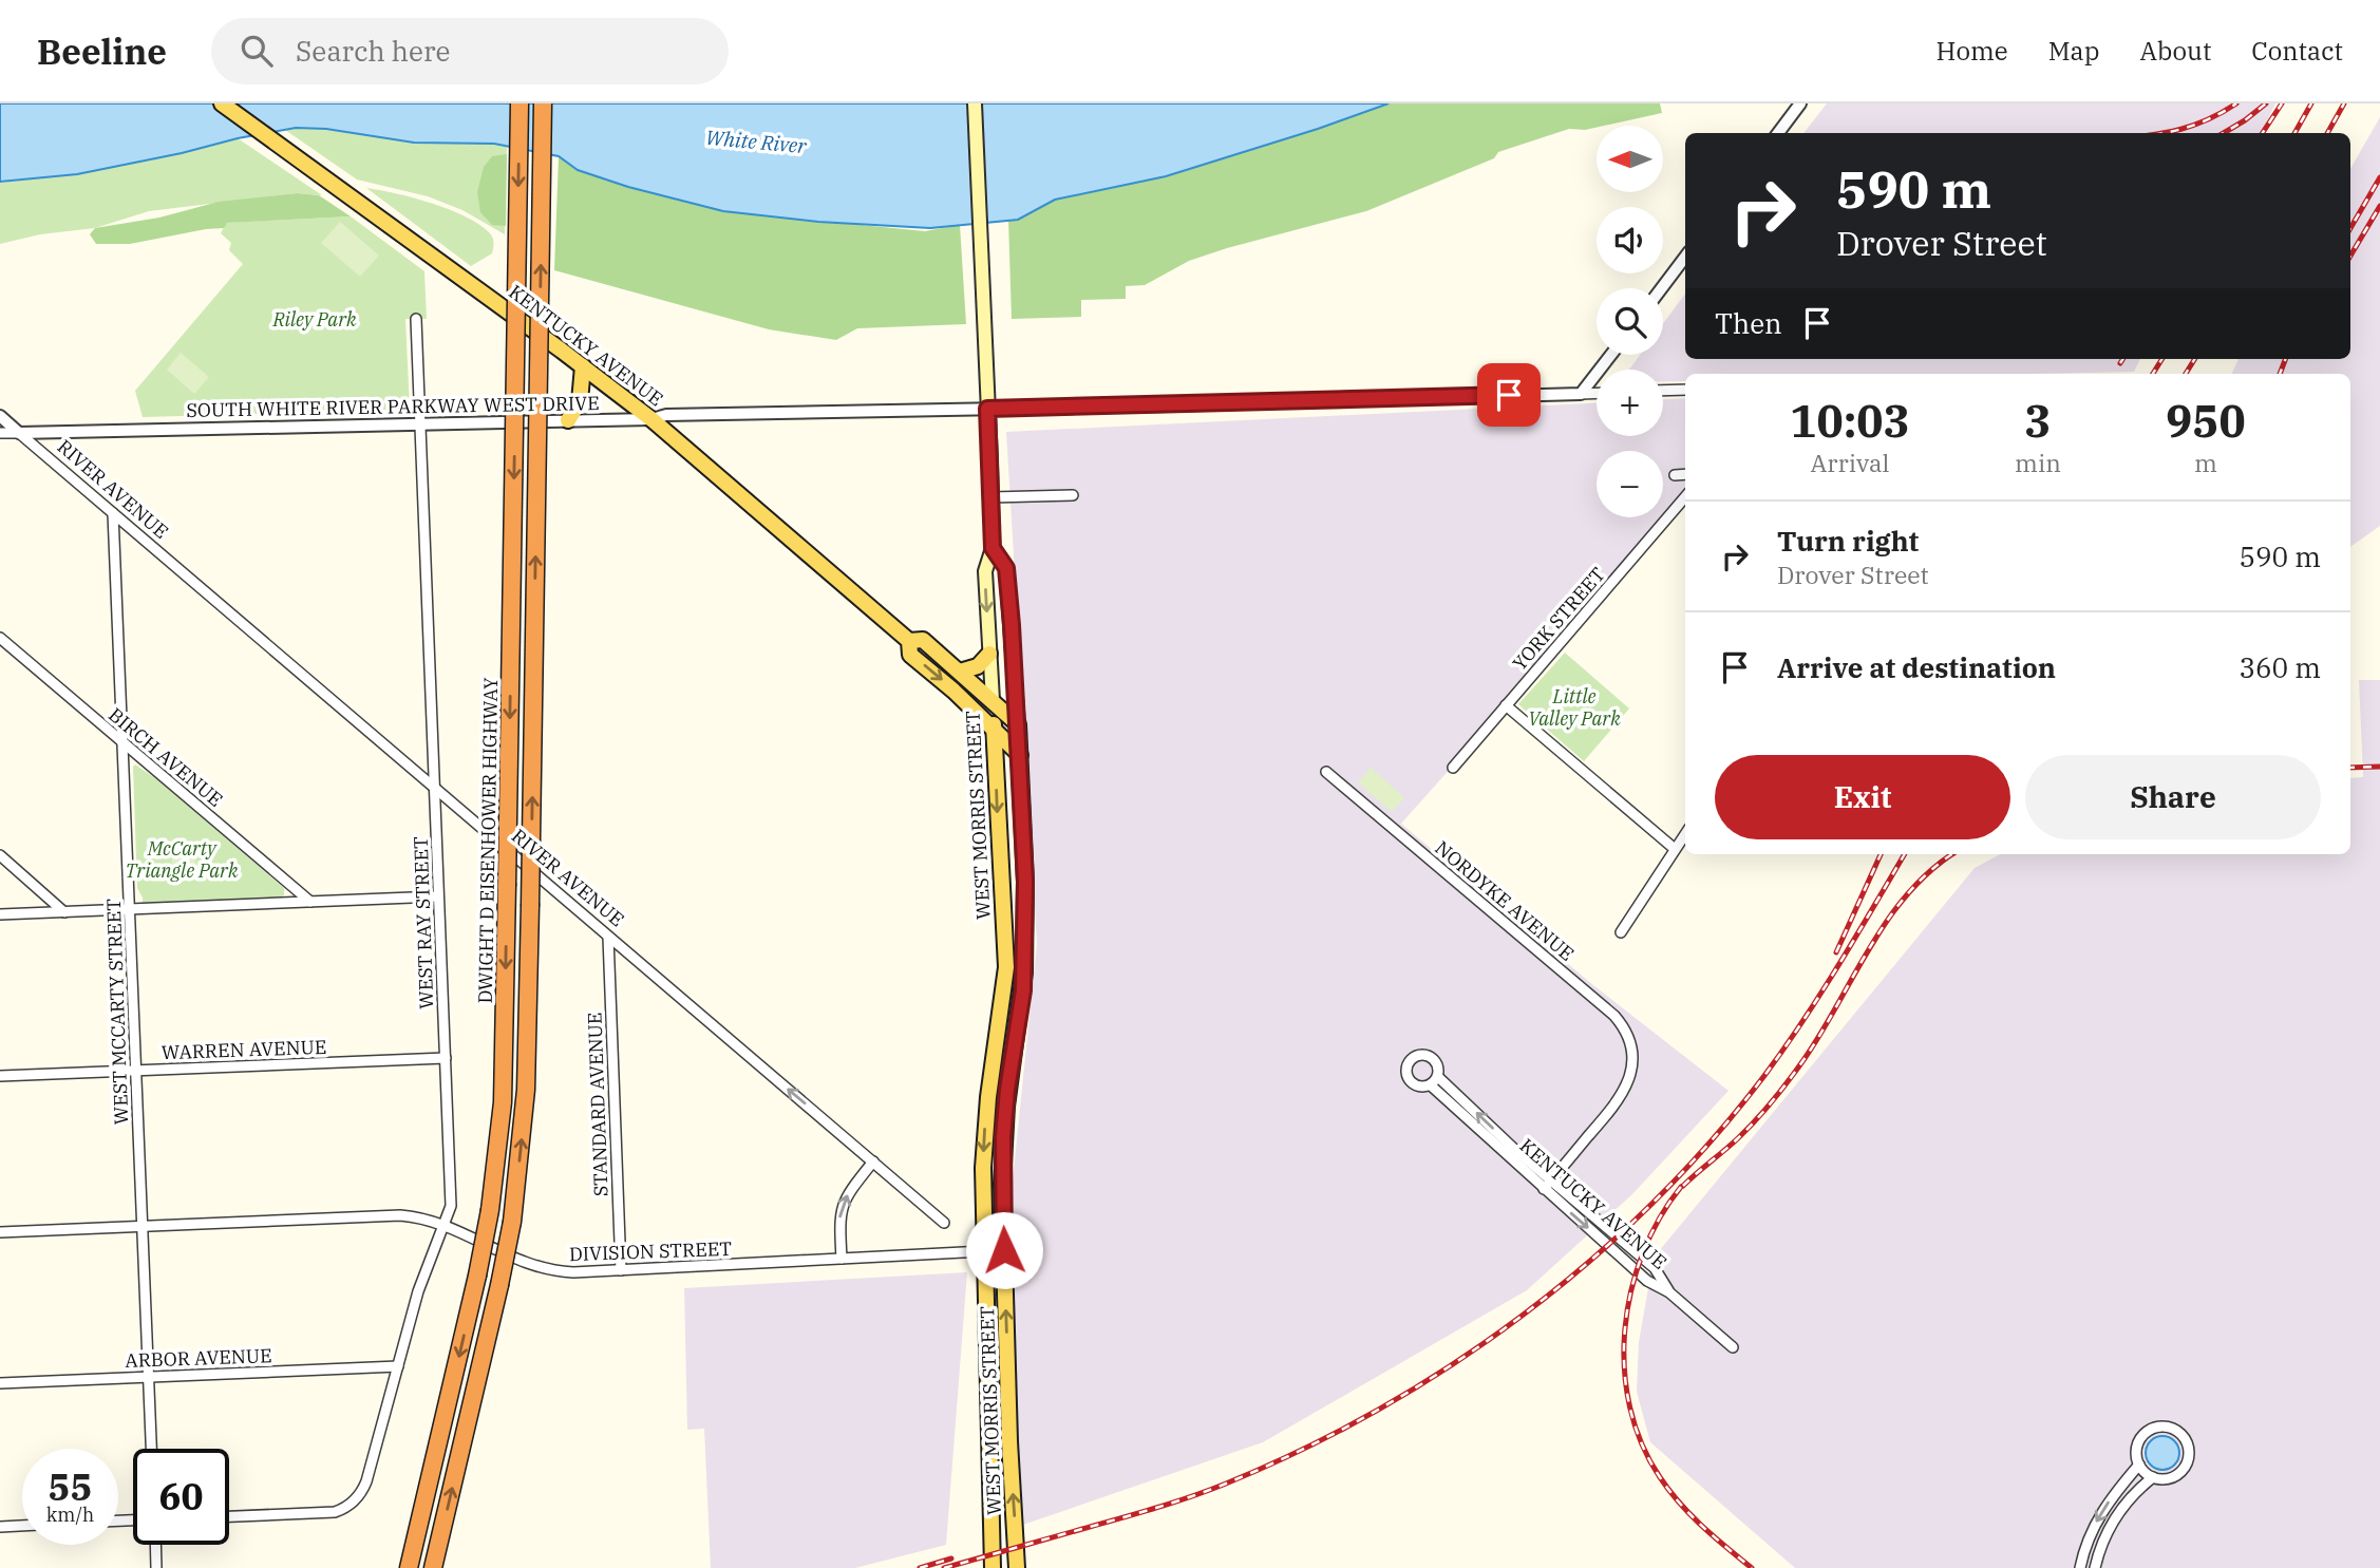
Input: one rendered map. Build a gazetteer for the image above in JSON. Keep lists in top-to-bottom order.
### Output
{
  "streets": {
    "highway": ["DWIGHT D EISENHOWER HIGHWAY"],
    "main road": ["KENTUCKY AVENUE", "WEST MORRIS STREET"],
    "street": [
      "SOUTH WHITE RIVER PARKWAY WEST DRIVE",
      "RIVER AVENUE",
      "YORK STREET",
      "BIRCH AVENUE",
      "NORDYKE AVENUE",
      "WEST RAY STREET",
      "WEST MCCARTY STREET",
      "WARREN AVENUE",
      "STANDARD AVENUE",
      "DIVISION STREET",
      "ARBOR AVENUE"
    ]
  },
  "crossings": [
    ["KENTUCKY AVENUE", "SOUTH WHITE RIVER PARKWAY WEST DRIVE"],
    ["KENTUCKY AVENUE", "WEST MORRIS STREET"],
    ["KENTUCKY AVENUE", "NORDYKE AVENUE"],
    ["SOUTH WHITE RIVER PARKWAY WEST DRIVE", "RIVER AVENUE"],
    ["SOUTH WHITE RIVER PARKWAY WEST DRIVE", "WEST MORRIS STREET"],
    ["SOUTH WHITE RIVER PARKWAY WEST DRIVE", "WEST RAY STREET"],
    ["RIVER AVENUE", "WEST RAY STREET"],
    ["RIVER AVENUE", "WEST MCCARTY STREET"],
    ["RIVER AVENUE", "STANDARD AVENUE"],
    ["BIRCH AVENUE", "WEST MCCARTY STREET"],
    ["WEST MORRIS STREET", "DIVISION STREET"],
    ["WEST RAY STREET", "WARREN AVENUE"],
    ["WEST RAY STREET", "DIVISION STREET"],
    ["WEST RAY STREET", "ARBOR AVENUE"],
    ["WEST MCCARTY STREET", "WARREN AVENUE"],
    ["WEST MCCARTY STREET", "DIVISION STREET"],
    ["WEST MCCARTY STREET", "ARBOR AVENUE"],
    ["STANDARD AVENUE", "DIVISION STREET"]
  ],
  "water": ["White River"],
  "parks": ["Riley Park", "Little Valley Park", "McCarty Triangle Park"],
  "north": "left",
  "page": {
    "header": "Beeline",
    "search": "Search here",
    "nav": [
      "Home",
      "Map",
      "About",
      "Contact"
    ],
    "map_buttons": ["+", "−"],
    "turn": ["590 m", "Drover Street"],
    "then": "Then",
    "eta": [
      "10:03",
      "Arrival",
      "3",
      "min",
      "950",
      "m"
    ],
    "list": [
      {
        "name": "Turn right",
        "note": "Drover Street",
        "value": "590 m"
      },
      {
        "name": "Arrive at destination",
        "value": "360 m"
      }
    ],
    "buttons": ["Exit", "Share"],
    "speed": "55 km/h",
    "limit": "60"
  }
}
